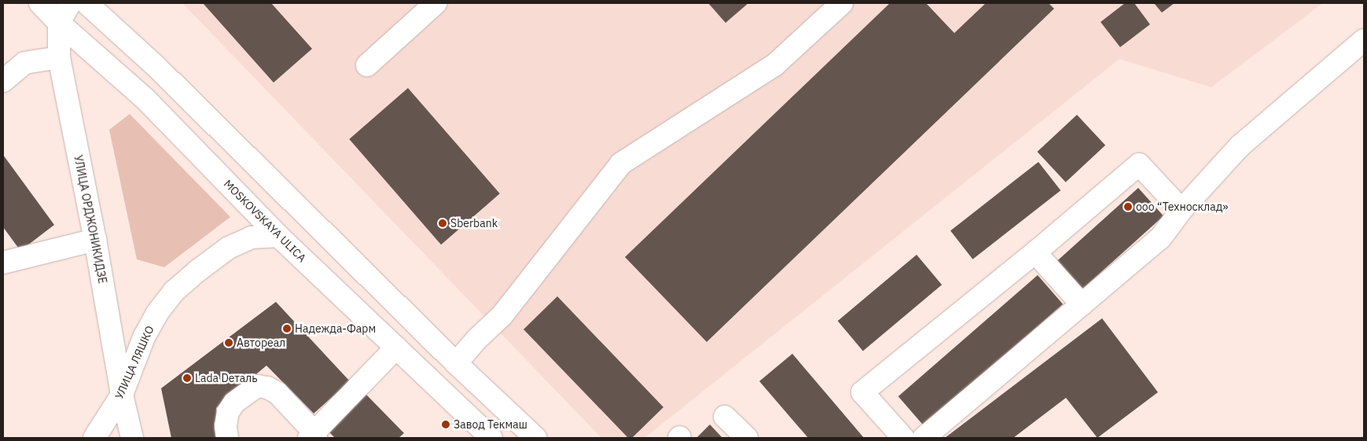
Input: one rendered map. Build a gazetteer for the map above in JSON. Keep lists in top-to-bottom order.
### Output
{
  "streets": {
    "main road": ["УЛИЦА ОРДЖОНИКИДЗЕ", "MOSKOVSKAYA ULICA", "УЛИЦА ЛЯШКО"]
  },
  "crossings": [
    ["УЛИЦА ОРДЖОНИКИДЗЕ", "MOSKOVSKAYA ULICA"],
    ["УЛИЦА ОРДЖОНИКИДЗЕ", "УЛИЦА ЛЯШКО"],
    ["MOSKOVSKAYA ULICA", "УЛИЦА ЛЯШКО"]
  ],
  "places": [
    "ооо “Техносклад»",
    "Sberbank",
    "Надежда-Фарм",
    "Автореал",
    "Lada Dеталь",
    "Завод Текмаш"
  ]
}
